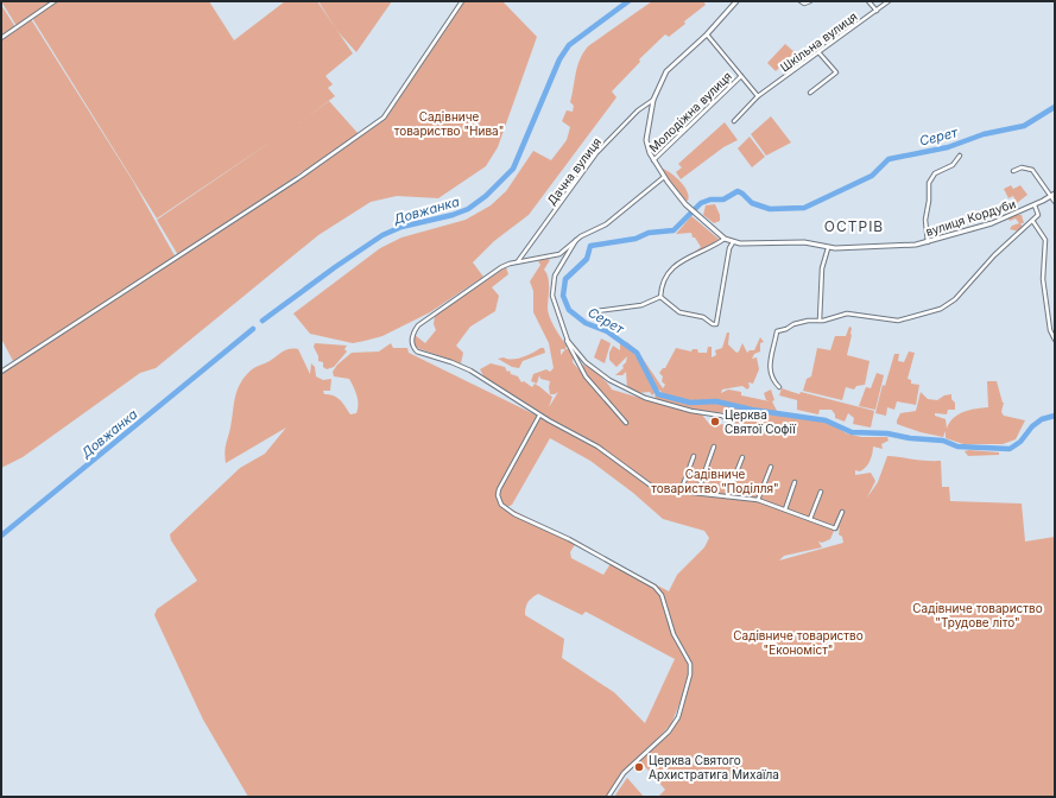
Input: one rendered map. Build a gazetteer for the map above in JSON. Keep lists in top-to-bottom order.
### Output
{
  "streets": {
    "street": [
      "Шкільна вулиця",
      "Молодіжна вулиця",
      "Дачна вулиця",
      "вулиця Кордуби"
    ]
  },
  "crossings": [
    ["Молодіжна вулиця", "вулиця Кордуби"],
    ["Дачна вулиця", "вулиця Кордуби"]
  ],
  "districts": ["ОСТРІВ"],
  "water": ["Серет", "Довжанка"],
  "parks": [
    "Садівниче товариство \"Нива\"",
    "Садівниче товариство \"Поділля\"",
    "Садівниче товариство \"Трудове літо\"",
    "Садівниче товариство \"Економіст\""
  ],
  "places": ["Церква Святої Софії", "Церква Святого Архистратига Михаїла"]
}
